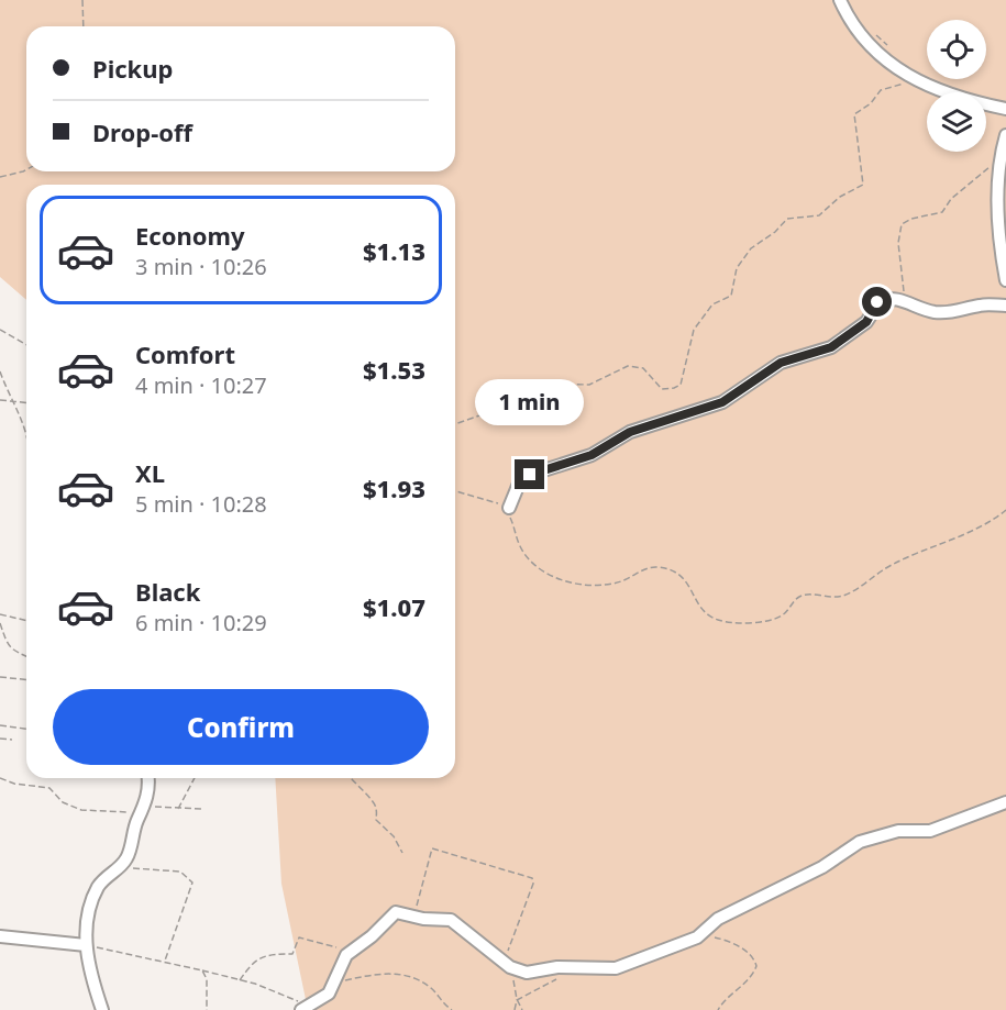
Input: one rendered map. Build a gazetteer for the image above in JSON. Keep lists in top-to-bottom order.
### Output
{
  "page": {
    "banner": ["Pickup", "Drop-off"],
    "list": [
      {
        "name": "Economy",
        "note": "3 min · 10:26",
        "value": "$1.13"
      },
      {
        "name": "Comfort",
        "note": "4 min · 10:27",
        "value": "$1.53"
      },
      {
        "name": "XL",
        "note": "5 min · 10:28",
        "value": "$1.93"
      },
      {
        "name": "Black",
        "note": "6 min · 10:29",
        "value": "$1.07"
      }
    ],
    "bubble": "1 min",
    "buttons": "Confirm"
  }
}
